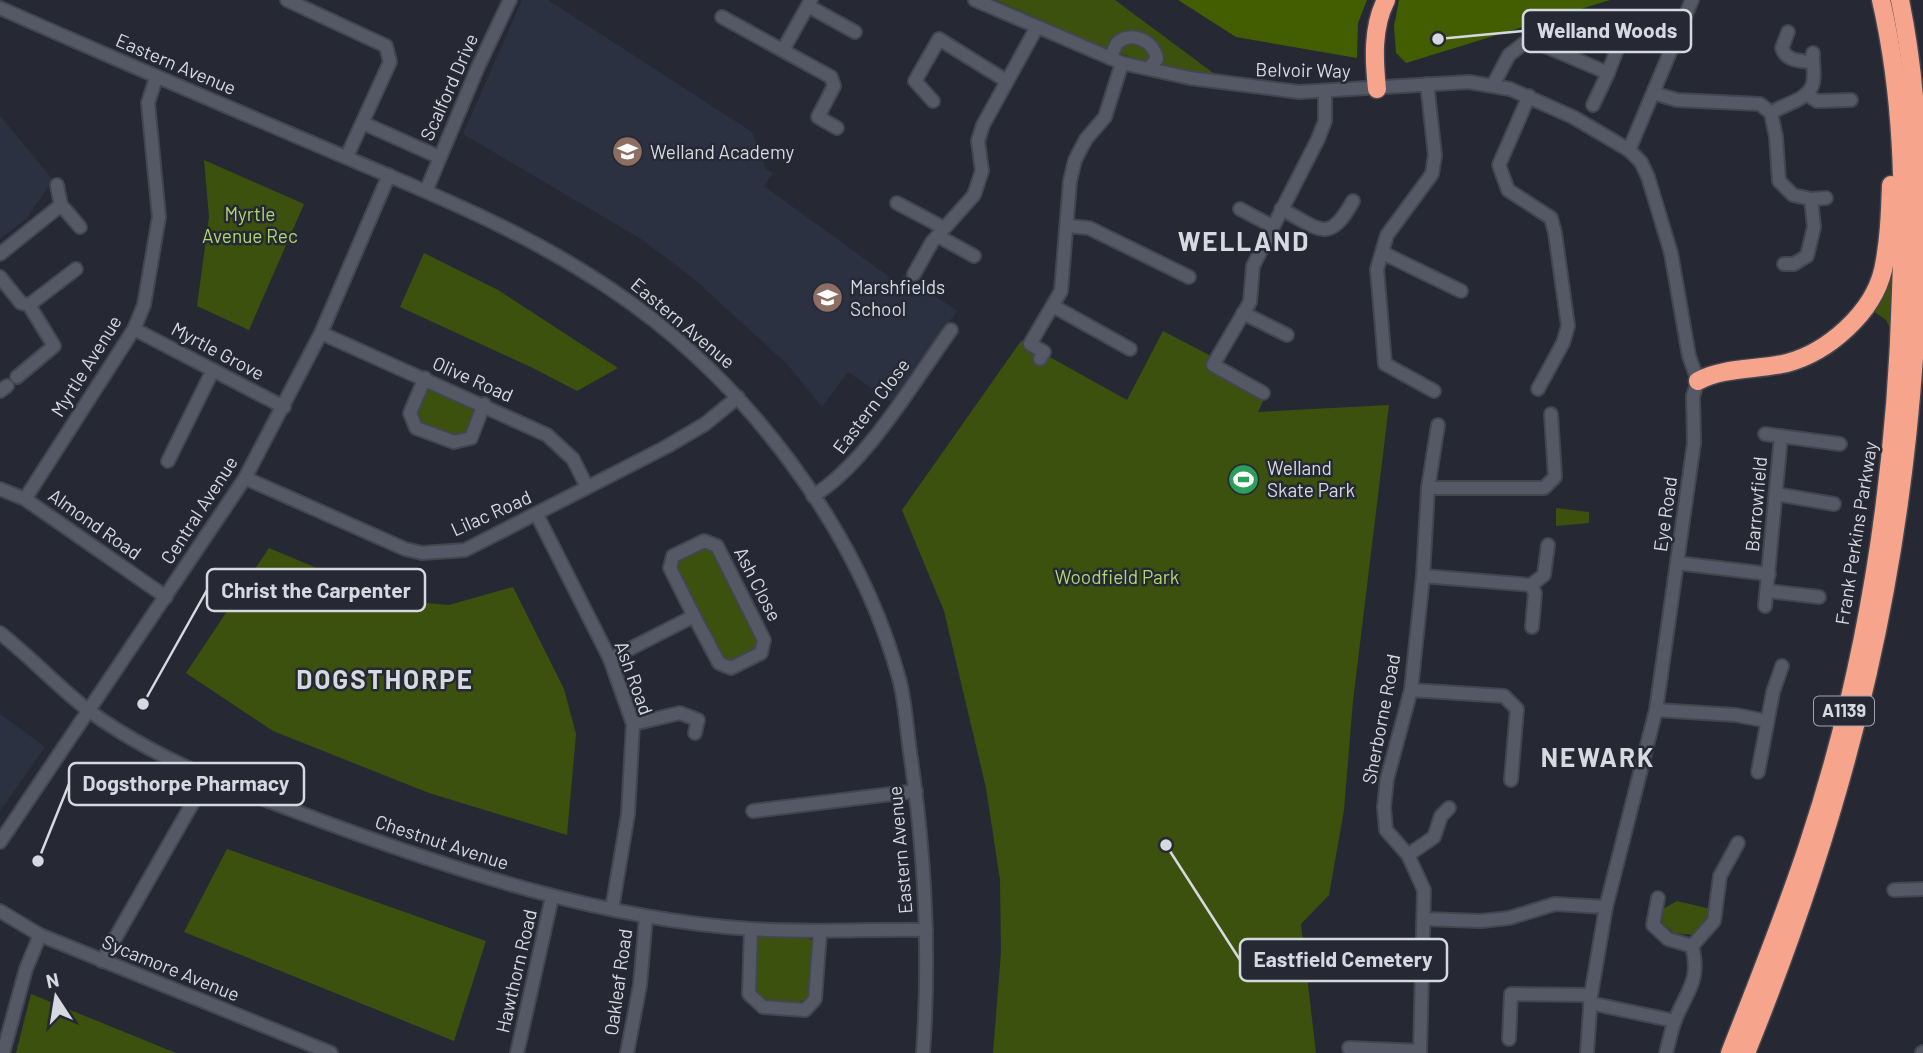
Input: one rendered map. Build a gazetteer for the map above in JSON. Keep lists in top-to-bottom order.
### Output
{
  "streets": {
    "highway": ["Frank Perkins Parkway", "A1139"],
    "street": [
      "Eastern Avenue",
      "Belvoir Way",
      "Scalford Drive",
      "Myrtle Grove",
      "Myrtle Avenue",
      "Olive Road",
      "Eastern Close",
      "Barrowfield",
      "Central Avenue",
      "Lilac Road",
      "Eye Road",
      "Almond Road",
      "Ash Close",
      "Ash Road",
      "Sherborne Road",
      "Chestnut Avenue",
      "Sycamore Avenue",
      "Hawthorn Road",
      "Oakleaf Road"
    ]
  },
  "crossings": [
    ["Eastern Avenue", "Scalford Drive"],
    ["Eastern Avenue", "Myrtle Avenue"],
    ["Eastern Avenue", "Eastern Close"],
    ["Eastern Avenue", "Central Avenue"],
    ["Eastern Avenue", "Lilac Road"],
    ["Eastern Avenue", "Chestnut Avenue"],
    ["Belvoir Way", "Eye Road"],
    ["Myrtle Grove", "Myrtle Avenue"],
    ["Myrtle Grove", "Central Avenue"],
    ["Myrtle Avenue", "Almond Road"],
    ["Olive Road", "Central Avenue"],
    ["Olive Road", "Lilac Road"],
    ["Barrowfield", "Eye Road"],
    ["Central Avenue", "Lilac Road"],
    ["Central Avenue", "Almond Road"],
    ["Central Avenue", "Chestnut Avenue"],
    ["Lilac Road", "Ash Road"],
    ["Ash Road", "Chestnut Avenue"],
    ["Chestnut Avenue", "Hawthorn Road"],
    ["Chestnut Avenue", "Oakleaf Road"]
  ],
  "districts": ["WELLAND", "DOGSTHORPE", "NEWARK"],
  "parks": ["Myrtle Avenue Rec", "Woodfield Park"],
  "places": {
    "other": [
      "Welland Woods",
      "Christ the Carpenter",
      "Eastfield Cemetery",
      "Dogsthorpe Pharmacy"
    ],
    "school or university": ["Welland Academy", "Marshfields School"],
    "sports": ["Welland Skate Park"]
  },
  "north": "top"
}
